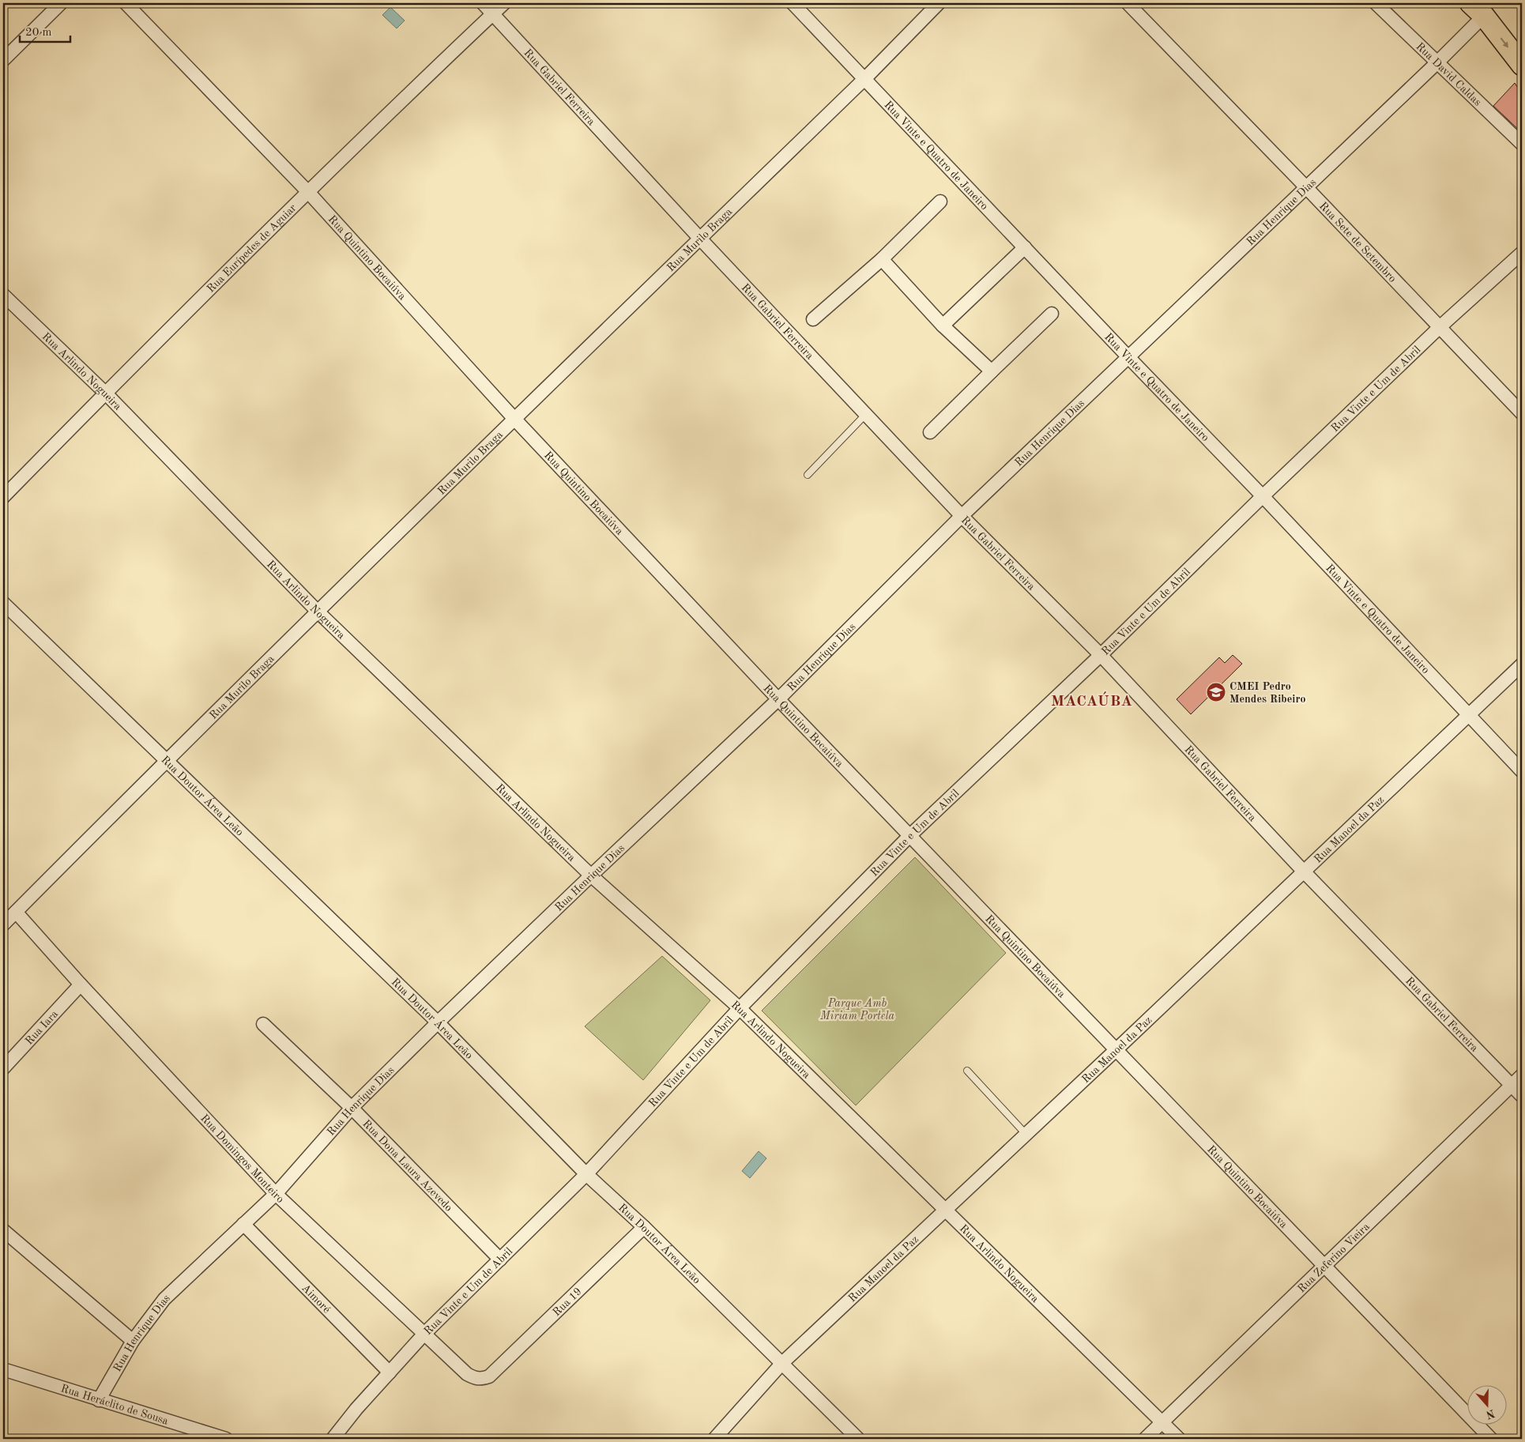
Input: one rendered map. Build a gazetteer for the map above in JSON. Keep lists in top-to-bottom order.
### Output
{
  "streets": {
    "street": [
      "Rua David Caldas",
      "Rua Gabriel Ferreira",
      "Rua Vinte e Quatro de Janeiro",
      "Rua Henrique Dias",
      "Rua Murilo Braga",
      "Rua Sete de Setembro",
      "Rua Eurípedes de Aguiar",
      "Rua Quintino Bocaiúva",
      "Rua Arlindo Nogueira",
      "Rua Vinte e Um de Abril",
      "Rua Doutor Área Leão",
      "Rua Manoel da Paz",
      "Rua Iara",
      "Rua Domingos Monteiro",
      "Rua Dona Laura Azevedo",
      "Rua Zeferino Vieira",
      "Aimoré",
      "Rua 19",
      "Rua Heráclito de Sousa"
    ]
  },
  "crossings": [
    ["Rua David Caldas", "Rua Henrique Dias"],
    ["Rua Gabriel Ferreira", "Rua Henrique Dias"],
    ["Rua Gabriel Ferreira", "Rua Murilo Braga"],
    ["Rua Gabriel Ferreira", "Rua Eurípedes de Aguiar"],
    ["Rua Gabriel Ferreira", "Rua Vinte e Um de Abril"],
    ["Rua Gabriel Ferreira", "Rua Manoel da Paz"],
    ["Rua Gabriel Ferreira", "Rua Zeferino Vieira"],
    ["Rua Vinte e Quatro de Janeiro", "Rua Henrique Dias"],
    ["Rua Vinte e Quatro de Janeiro", "Rua Murilo Braga"],
    ["Rua Vinte e Quatro de Janeiro", "Rua Vinte e Um de Abril"],
    ["Rua Vinte e Quatro de Janeiro", "Rua Manoel da Paz"],
    ["Rua Henrique Dias", "Rua Sete de Setembro"],
    ["Rua Henrique Dias", "Rua Quintino Bocaiúva"],
    ["Rua Henrique Dias", "Rua Arlindo Nogueira"],
    ["Rua Henrique Dias", "Rua Doutor Área Leão"],
    ["Rua Henrique Dias", "Rua Domingos Monteiro"],
    ["Rua Henrique Dias", "Rua Dona Laura Azevedo"],
    ["Rua Henrique Dias", "Aimoré"],
    ["Rua Henrique Dias", "Rua Heráclito de Sousa"],
    ["Rua Murilo Braga", "Rua Quintino Bocaiúva"],
    ["Rua Murilo Braga", "Rua Arlindo Nogueira"],
    ["Rua Murilo Braga", "Rua Doutor Área Leão"],
    ["Rua Murilo Braga", "Rua Domingos Monteiro"],
    ["Rua Sete de Setembro", "Rua Vinte e Um de Abril"],
    ["Rua Eurípedes de Aguiar", "Rua Quintino Bocaiúva"],
    ["Rua Eurípedes de Aguiar", "Rua Arlindo Nogueira"],
    ["Rua Quintino Bocaiúva", "Rua Vinte e Um de Abril"],
    ["Rua Quintino Bocaiúva", "Rua Manoel da Paz"],
    ["Rua Quintino Bocaiúva", "Rua Zeferino Vieira"],
    ["Rua Arlindo Nogueira", "Rua Vinte e Um de Abril"],
    ["Rua Arlindo Nogueira", "Rua Manoel da Paz"],
    ["Rua Arlindo Nogueira", "Rua Zeferino Vieira"],
    ["Rua Vinte e Um de Abril", "Rua Doutor Área Leão"],
    ["Rua Vinte e Um de Abril", "Rua Domingos Monteiro"],
    ["Rua Vinte e Um de Abril", "Rua Dona Laura Azevedo"],
    ["Rua Vinte e Um de Abril", "Aimoré"],
    ["Rua Doutor Área Leão", "Rua Manoel da Paz"],
    ["Rua Doutor Área Leão", "Rua 19"],
    ["Rua Iara", "Rua Domingos Monteiro"],
    ["Rua Domingos Monteiro", "Rua 19"]
  ],
  "districts": ["MACAÚBA"],
  "parks": ["Parque Amb Miriam Portela"],
  "places": {
    "school or university": ["CMEI Pedro Mendes Ribeiro"]
  },
  "scale_bar": "20 m",
  "north": "bottom"
}
